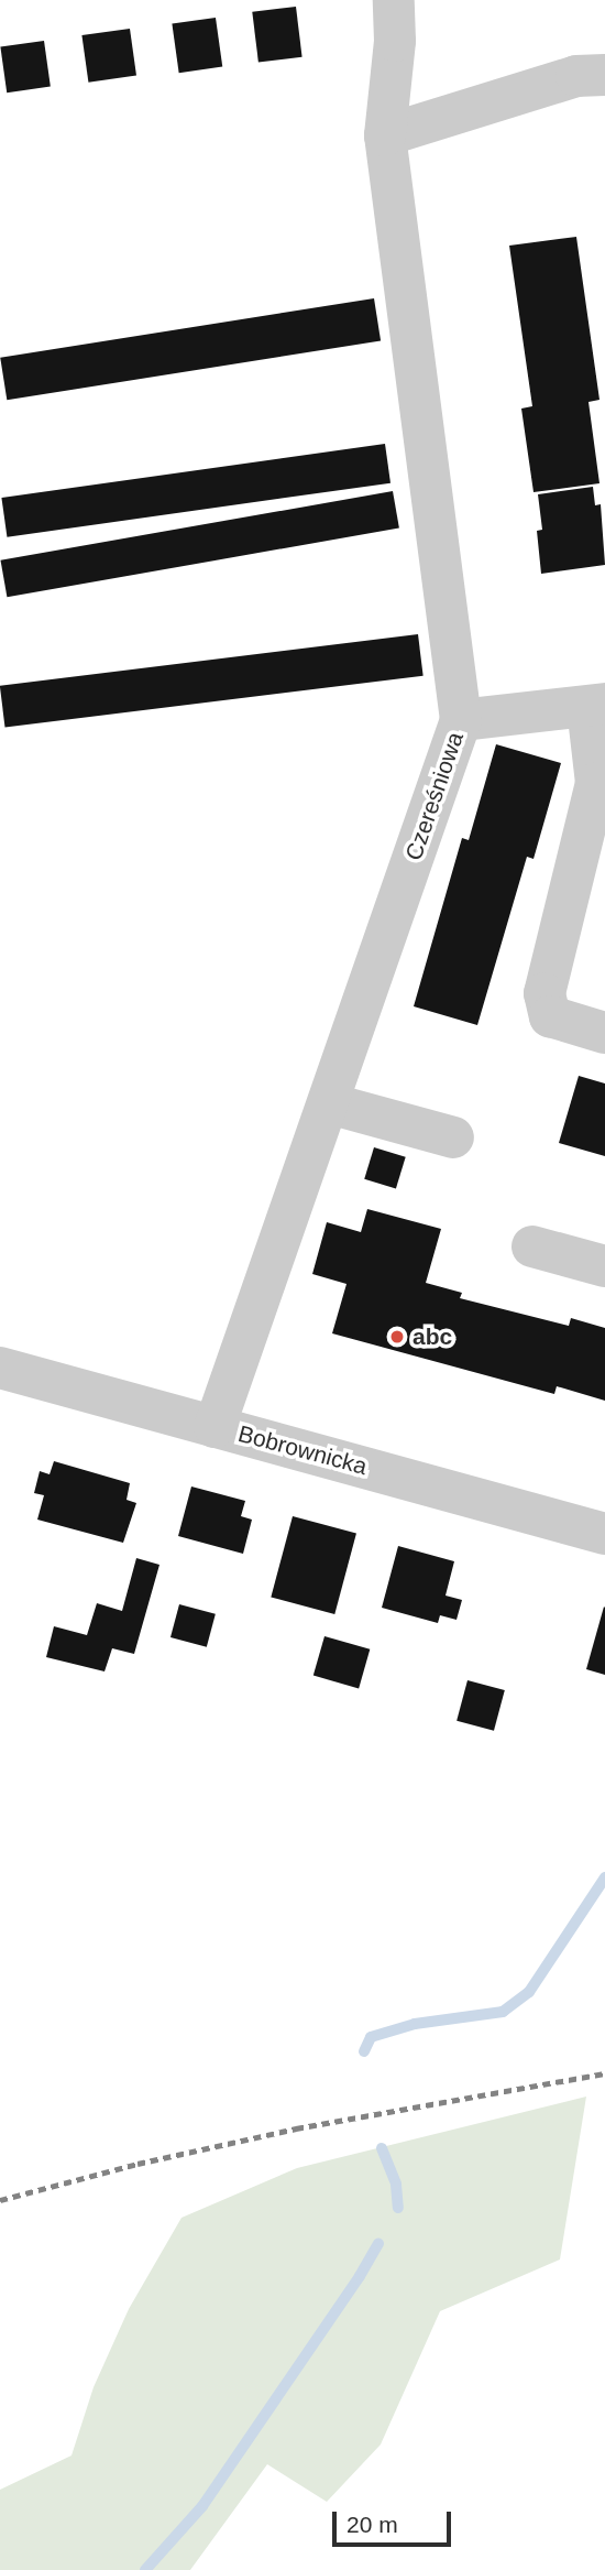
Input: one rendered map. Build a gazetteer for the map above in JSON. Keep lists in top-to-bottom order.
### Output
{
  "streets": {
    "street": ["Czereśniowa", "Bobrownicka"]
  },
  "crossings": [
    ["Czereśniowa", "Bobrownicka"]
  ],
  "places": ["abc"],
  "scale_bar": "20 m"
}
